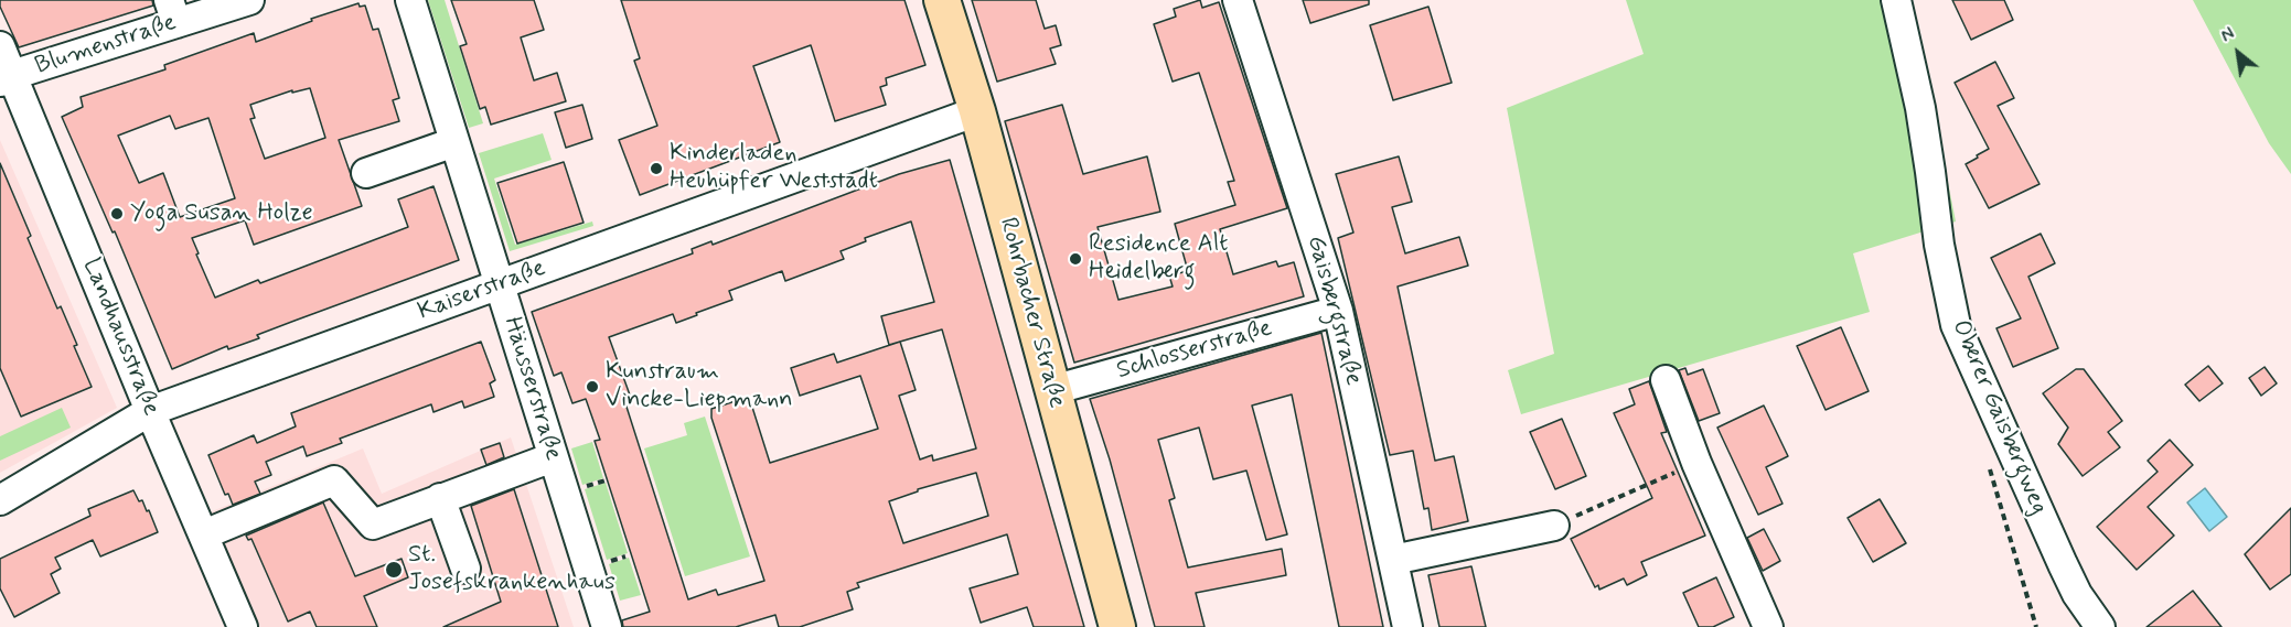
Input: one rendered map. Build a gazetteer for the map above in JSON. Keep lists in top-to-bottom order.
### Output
{
  "streets": {
    "main road": ["Rohrbacher Straße"],
    "street": [
      "Blumenstraße",
      "Kaiserstraße",
      "Gaisbergstraße",
      "Landhausstraße",
      "Schlosserstraße",
      "Häusserstraße",
      "Oberer Gaisbergweg"
    ]
  },
  "crossings": [
    ["Blumenstraße", "Landhausstraße"],
    ["Kaiserstraße", "Rohrbacher Straße"],
    ["Kaiserstraße", "Landhausstraße"],
    ["Kaiserstraße", "Häusserstraße"],
    ["Gaisbergstraße", "Schlosserstraße"],
    ["Rohrbacher Straße", "Schlosserstraße"]
  ],
  "places": [
    "Kinderladen Heuhüpfer Weststadt",
    "Yoga Susan Holze",
    "Residence Alt Heidelberg",
    "Kunstraum Vincke-Liepmann",
    "St. Josefskrankenhaus"
  ],
  "north": "top left"
}
